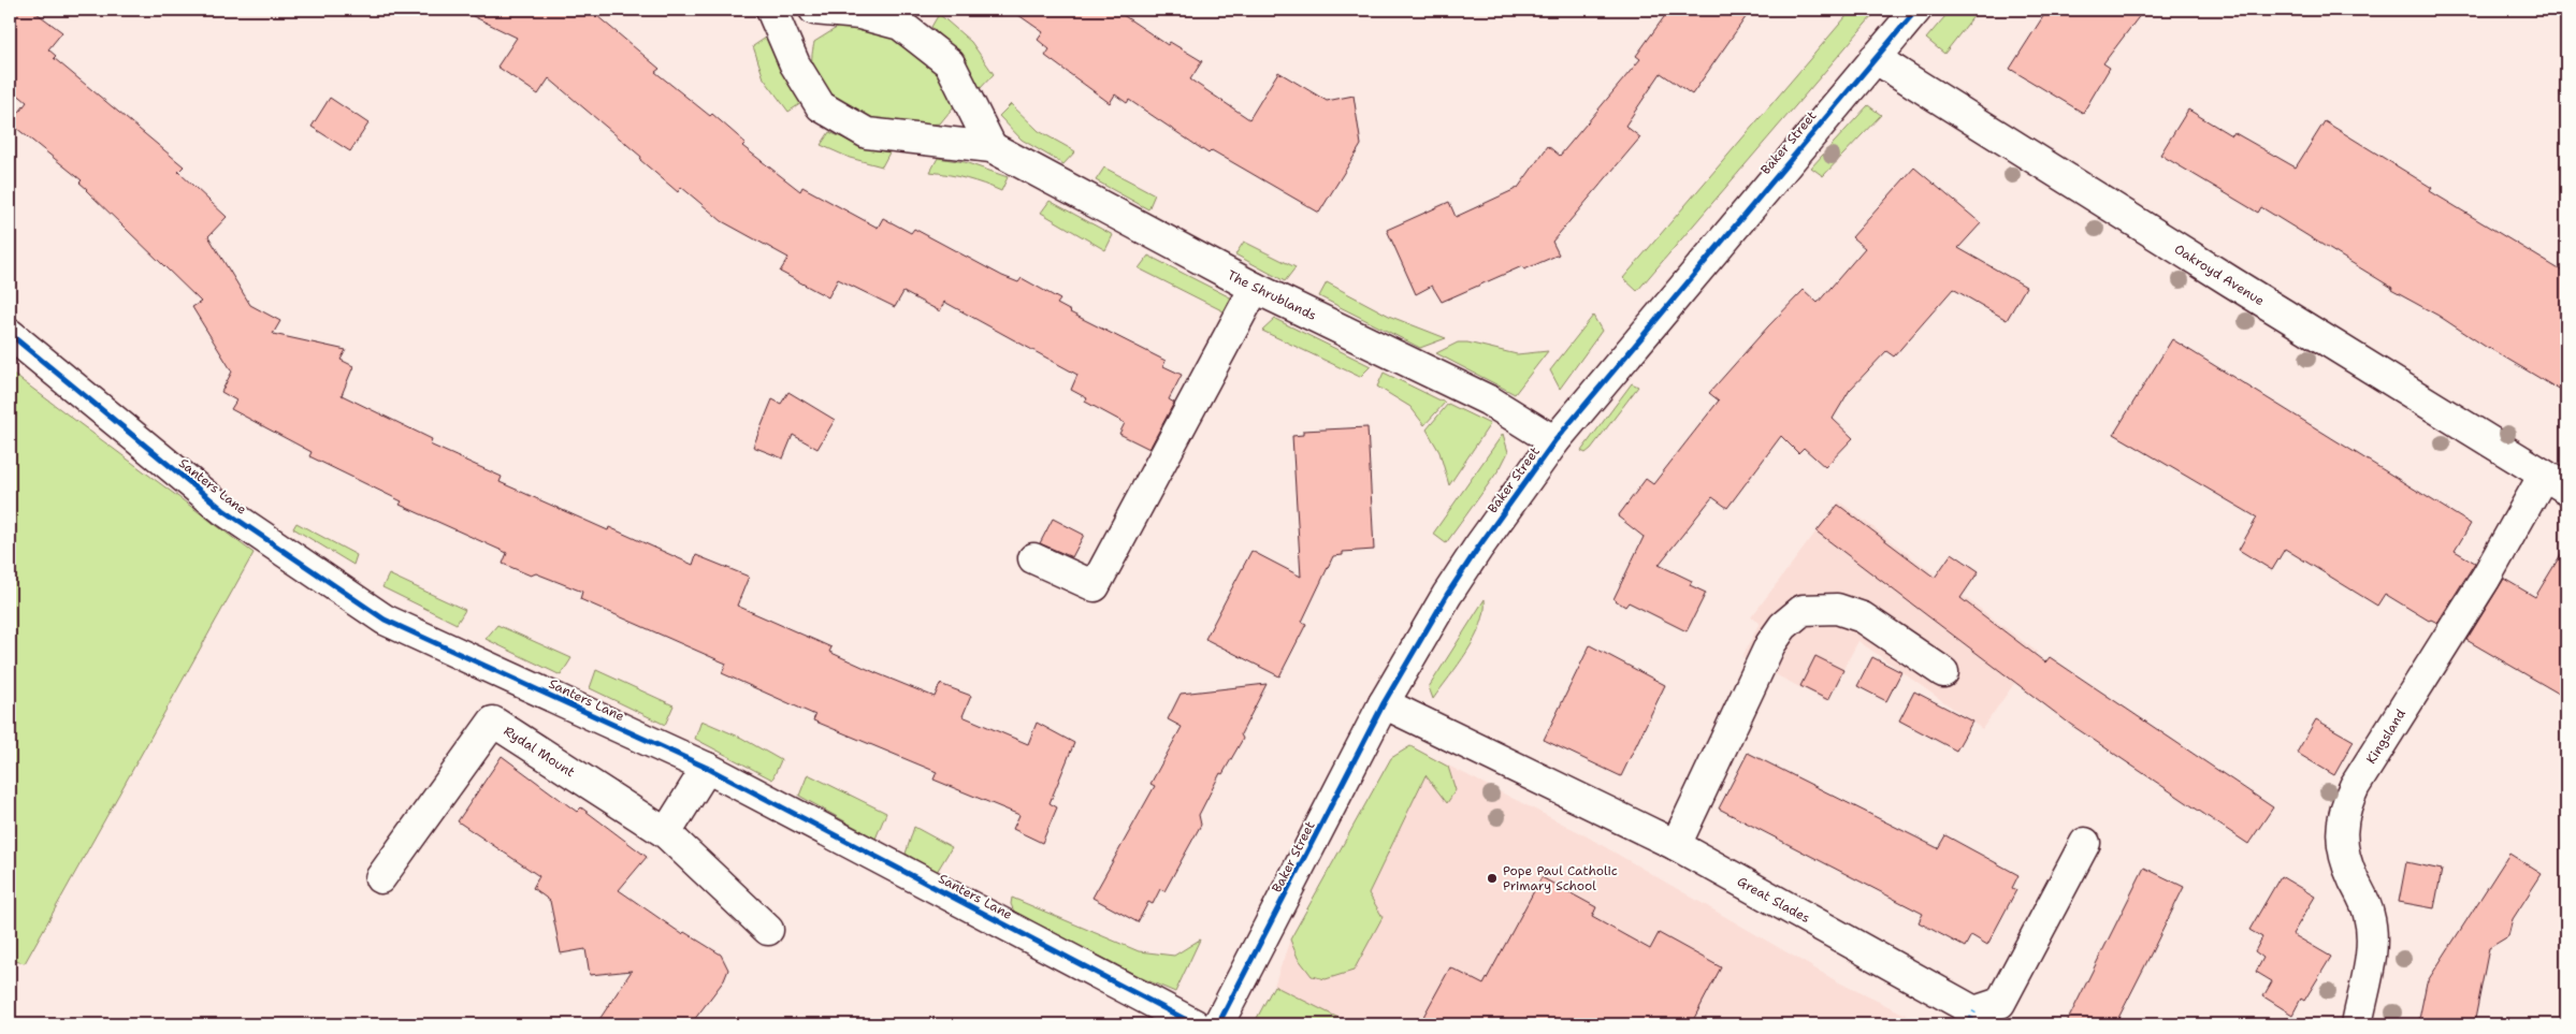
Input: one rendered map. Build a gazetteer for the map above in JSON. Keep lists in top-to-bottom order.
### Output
{
  "streets": {
    "street": [
      "Baker Street",
      "Oakroyd Avenue",
      "The Shrublands",
      "Santers Lane",
      "Kingsland",
      "Rydal Mount",
      "Great Slades"
    ]
  },
  "crossings": [
    ["Baker Street", "Oakroyd Avenue"],
    ["Baker Street", "The Shrublands"],
    ["Baker Street", "Great Slades"],
    ["Oakroyd Avenue", "Kingsland"]
  ],
  "places": ["Pope Paul Catholic Primary School"]
}
